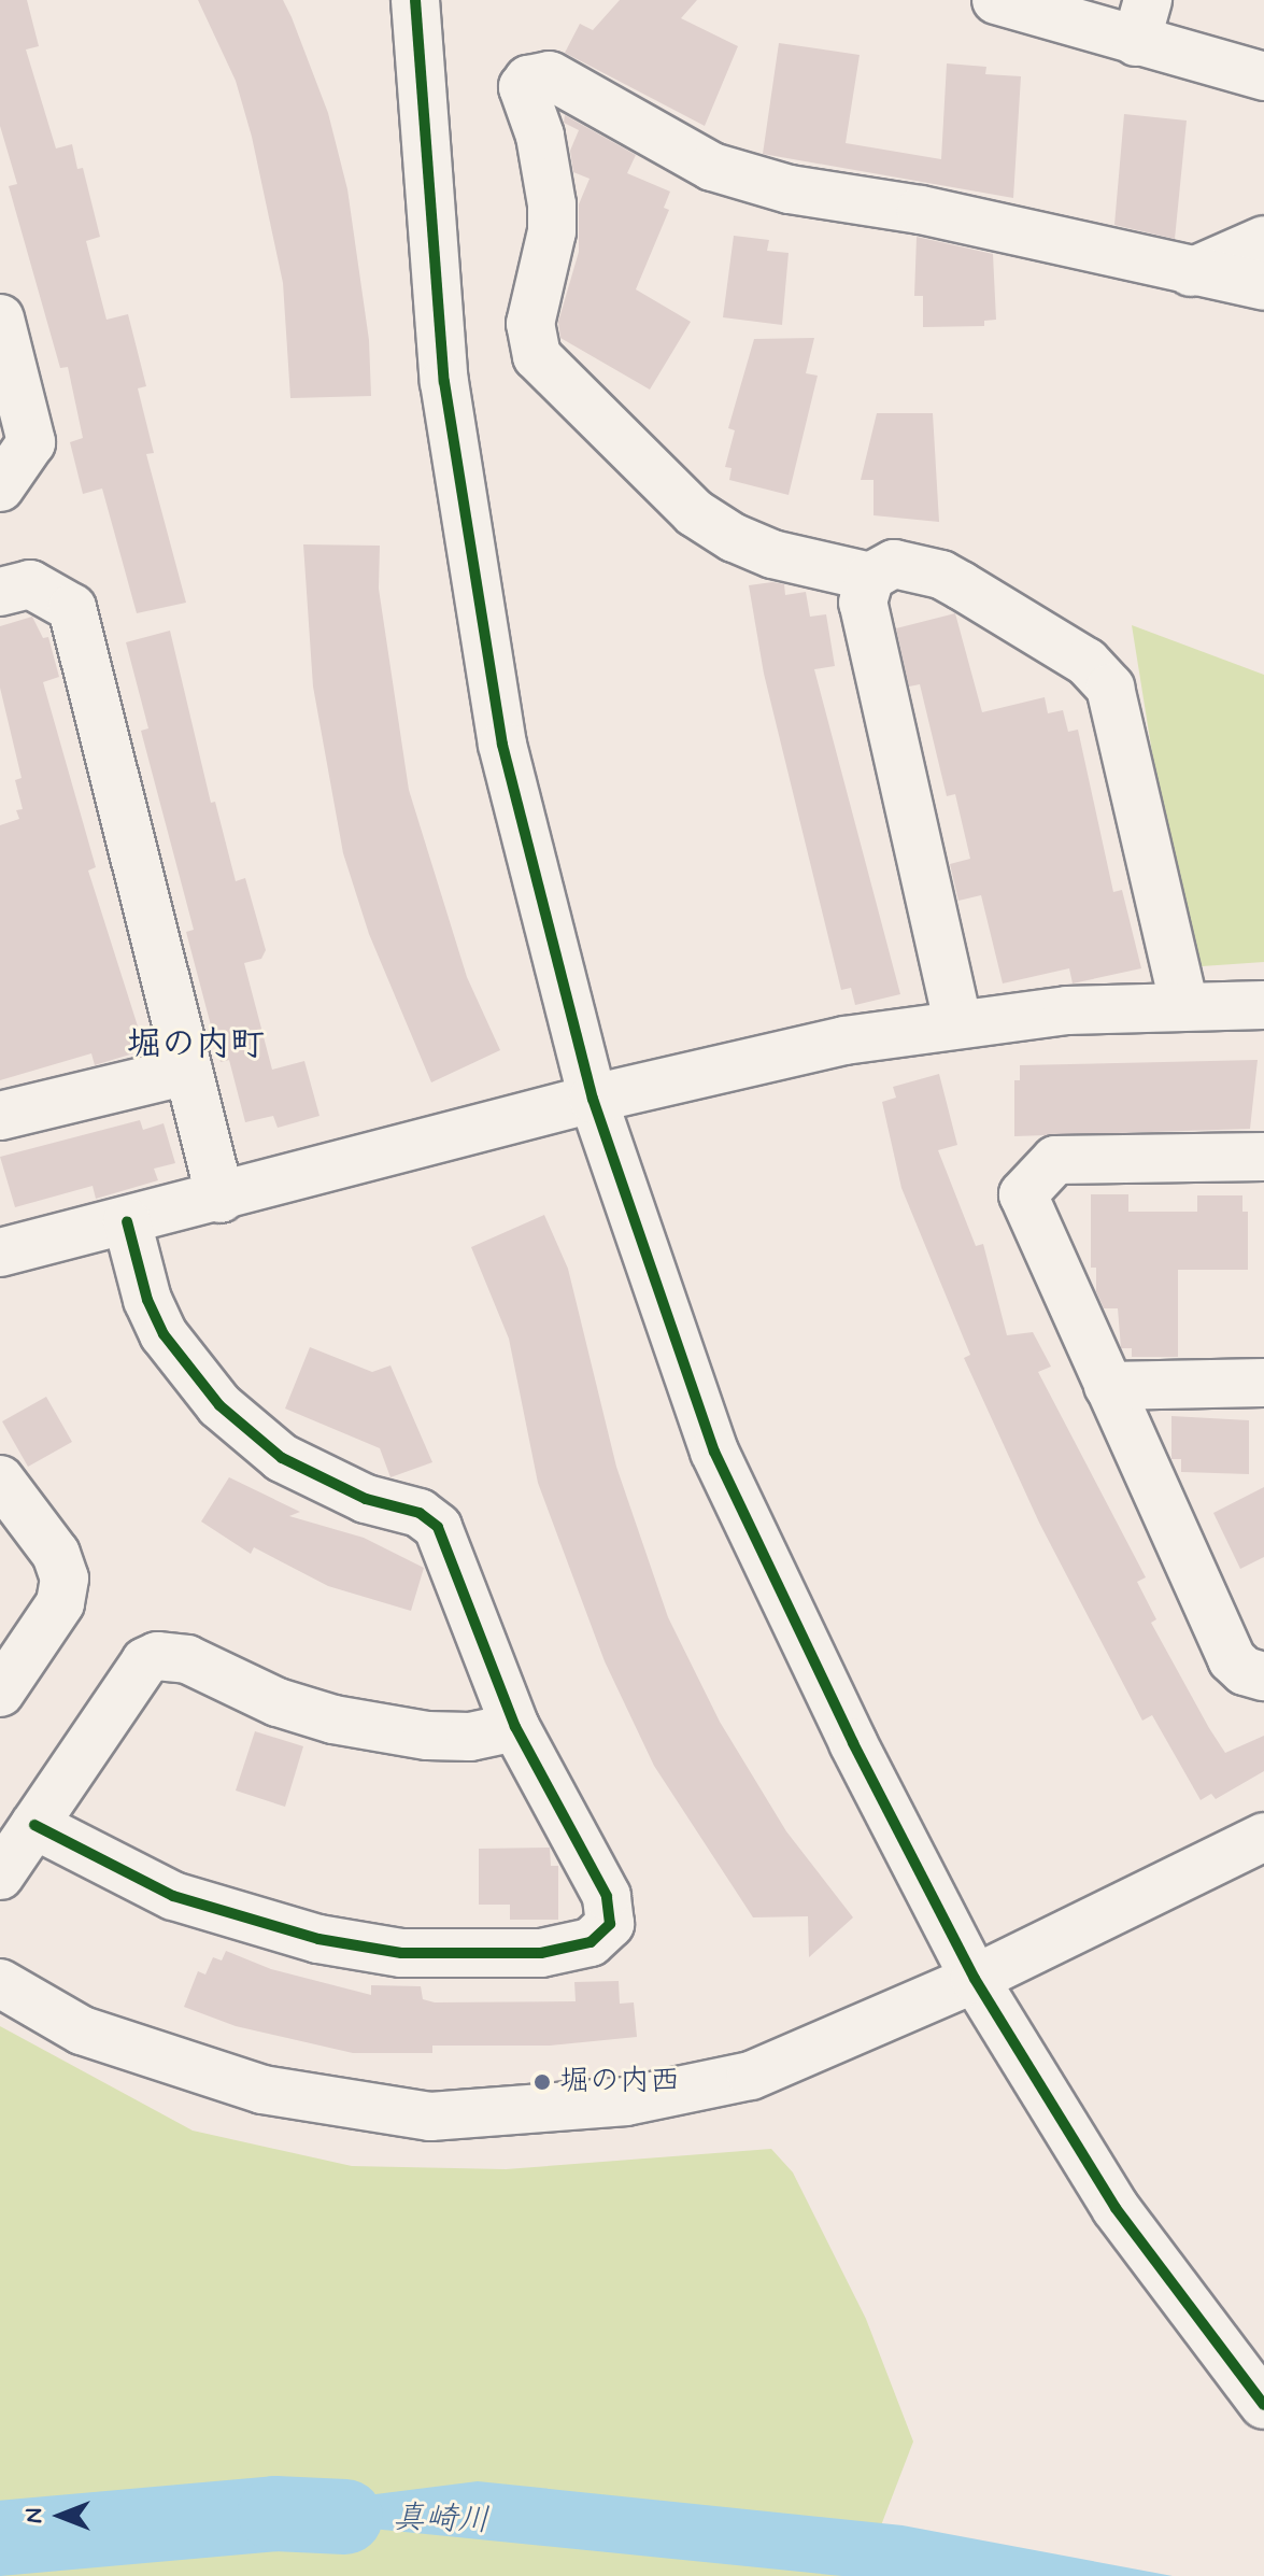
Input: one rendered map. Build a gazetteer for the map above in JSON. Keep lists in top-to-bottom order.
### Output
{
  "districts": ["堀の内町"],
  "water": ["真崎川"],
  "places": ["堀の内西"],
  "north": "left"
}
